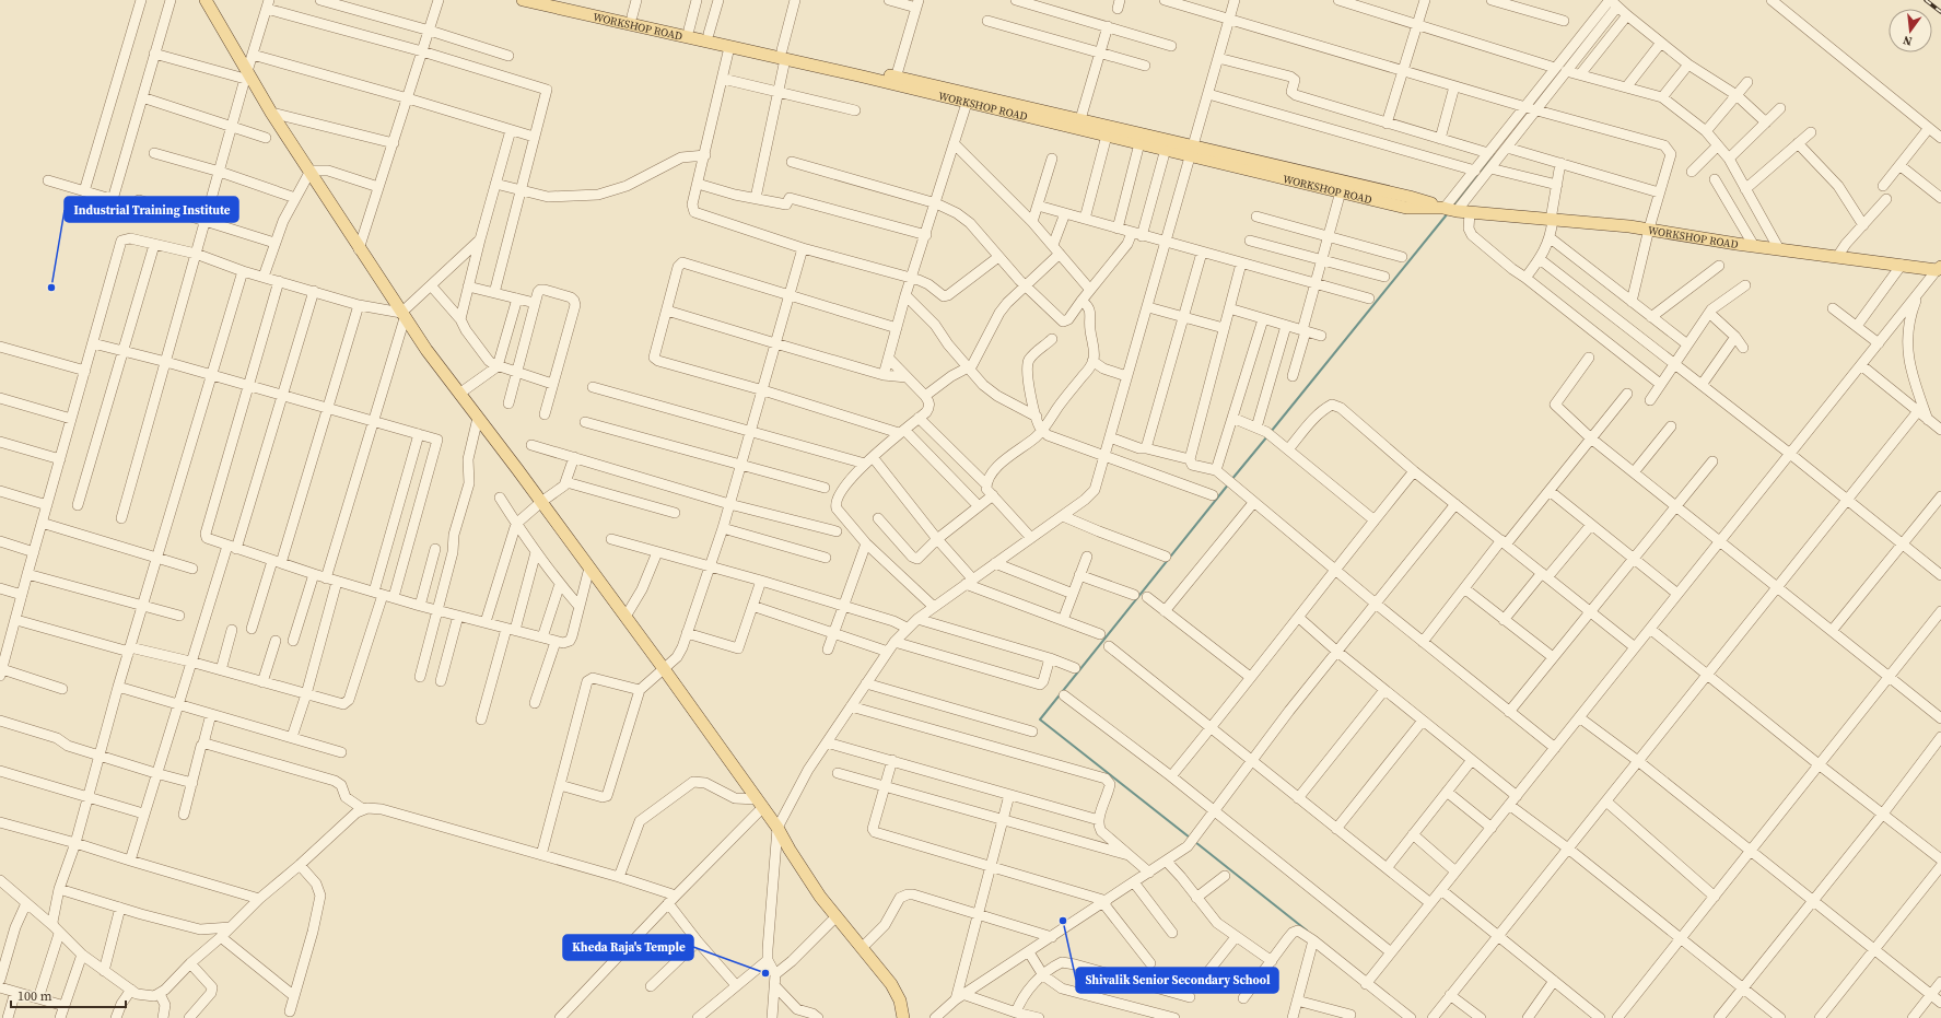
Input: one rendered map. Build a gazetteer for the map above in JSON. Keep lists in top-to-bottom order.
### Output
{
  "streets": {
    "main road": ["WORKSHOP ROAD"]
  },
  "places": ["Industrial Training Institute", "Shivalik Senior Secondary School", "Kheda Raja's Temple"],
  "scale_bar": "100 m",
  "north": "bottom"
}
